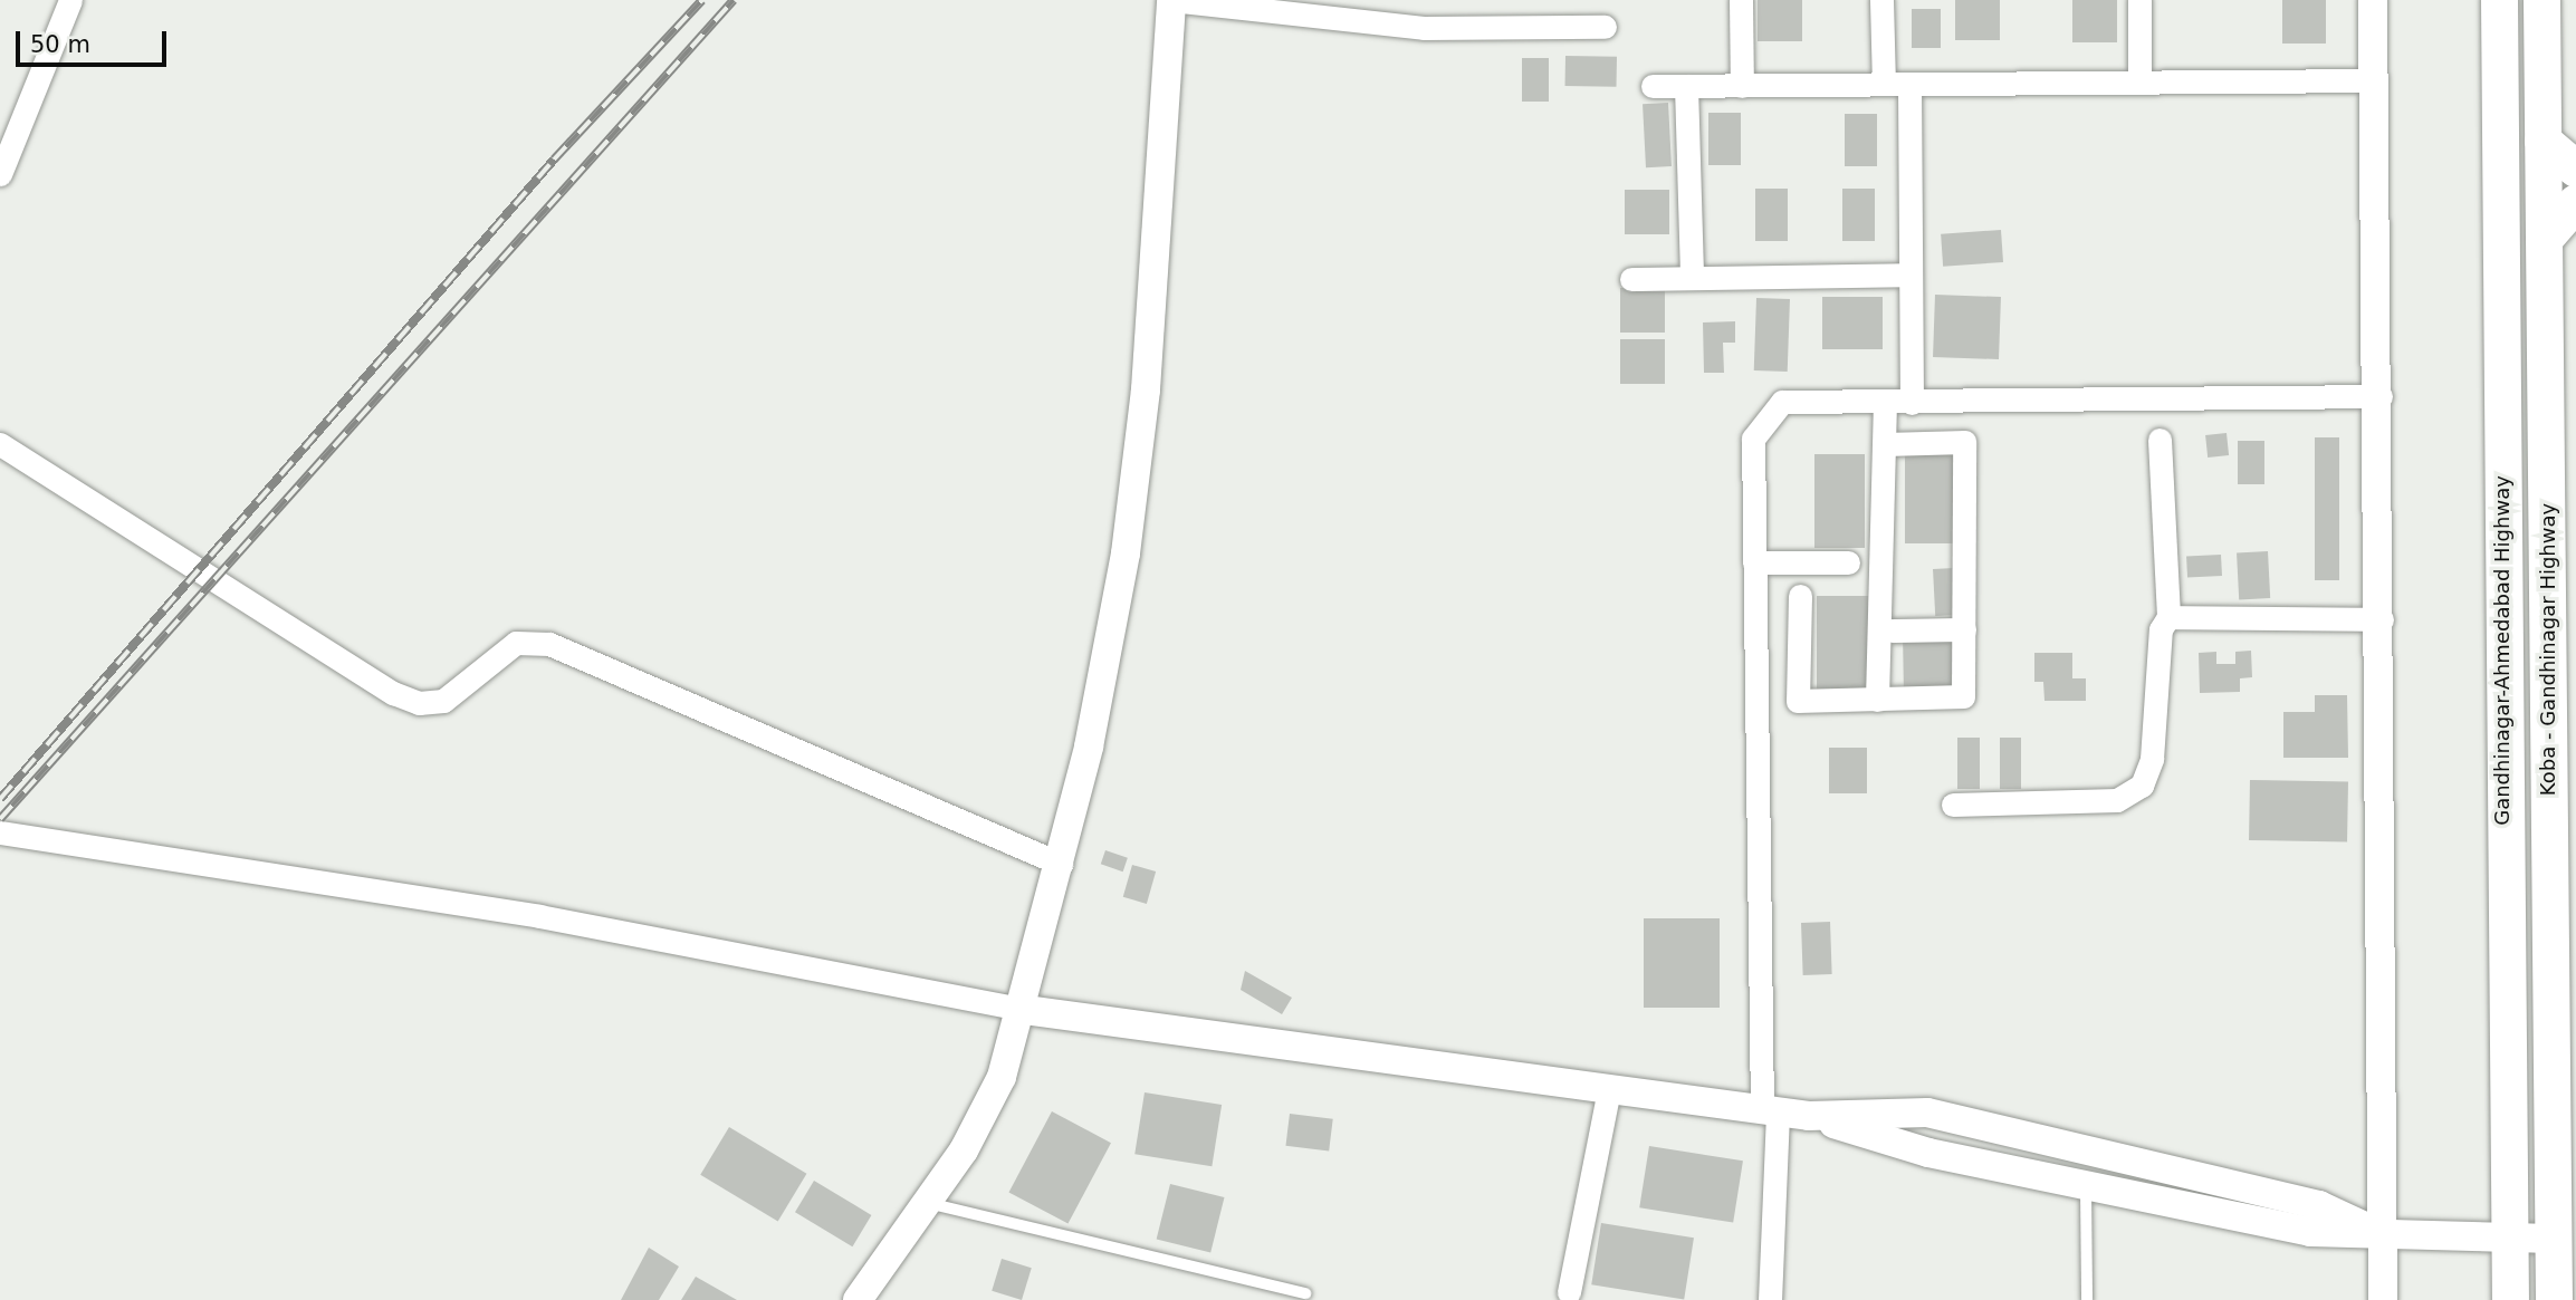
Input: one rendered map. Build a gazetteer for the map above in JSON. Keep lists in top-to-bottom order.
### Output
{
  "streets": {
    "main road": ["Koba - Gandhinagar Highway", "Gandhinagar-Ahmedabad Highway"]
  },
  "scale_bar": "50 m"
}
